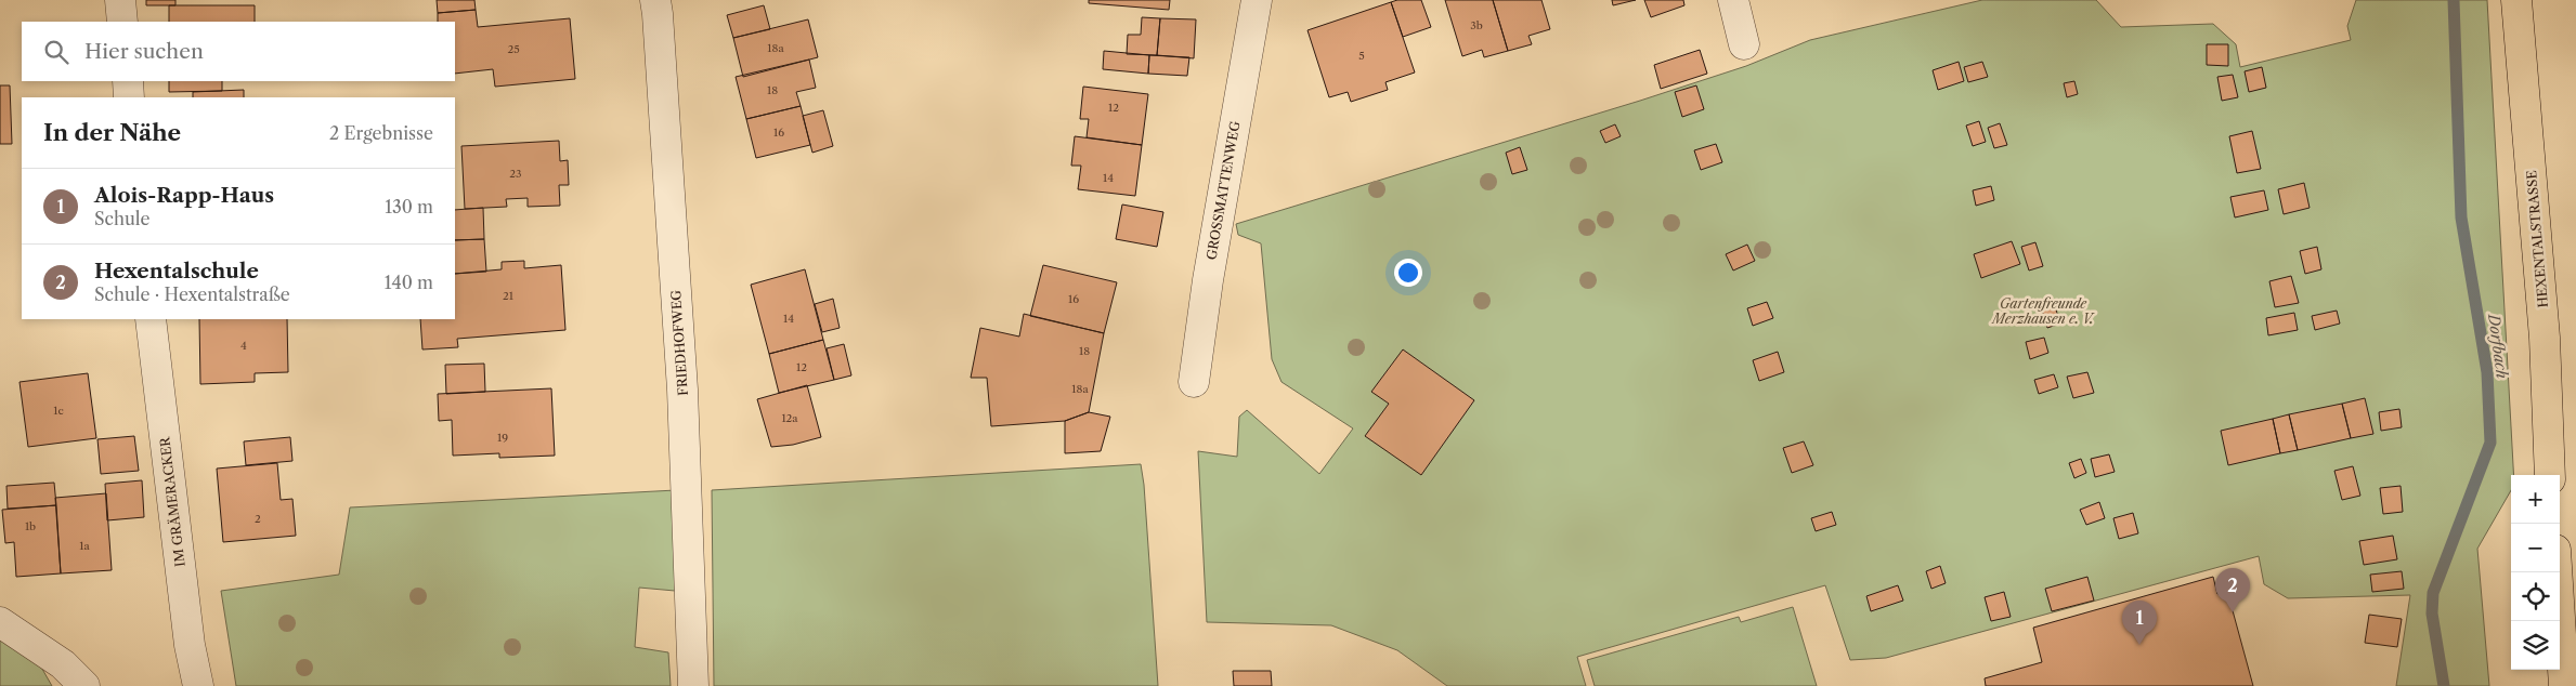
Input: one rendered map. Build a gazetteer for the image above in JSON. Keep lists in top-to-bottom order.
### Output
{
  "streets": {
    "main road": ["HEXENTALSTRASSE"],
    "street": ["GROSSMATTENWEG", "FRIEDHOFWEG", "IM GRÄMERACKER"]
  },
  "water": ["Dorfbach"],
  "parks": ["Gartenfreunde Merzhausen e. V."],
  "house_numbers": [
    "3b",
    "18a",
    "25",
    "5",
    "18",
    "12",
    "16",
    "23",
    "14",
    "21",
    "16",
    "14",
    "4",
    "18",
    "12",
    "18a",
    "1c",
    "12a",
    "19",
    "2",
    "1b",
    "1a"
  ],
  "page": {
    "search": "Hier suchen",
    "heading": ["In der Nähe", "2 Ergebnisse"],
    "list": [
      {
        "mark": "1",
        "name": "Alois-Rapp-Haus",
        "note": "Schule",
        "value": "130 m"
      },
      {
        "mark": "2",
        "name": "Hexentalschule",
        "note": "Schule · Hexentalstraße",
        "value": "140 m"
      }
    ],
    "map_buttons": ["+", "−"],
    "pins": ["2", "1"]
  }
}
